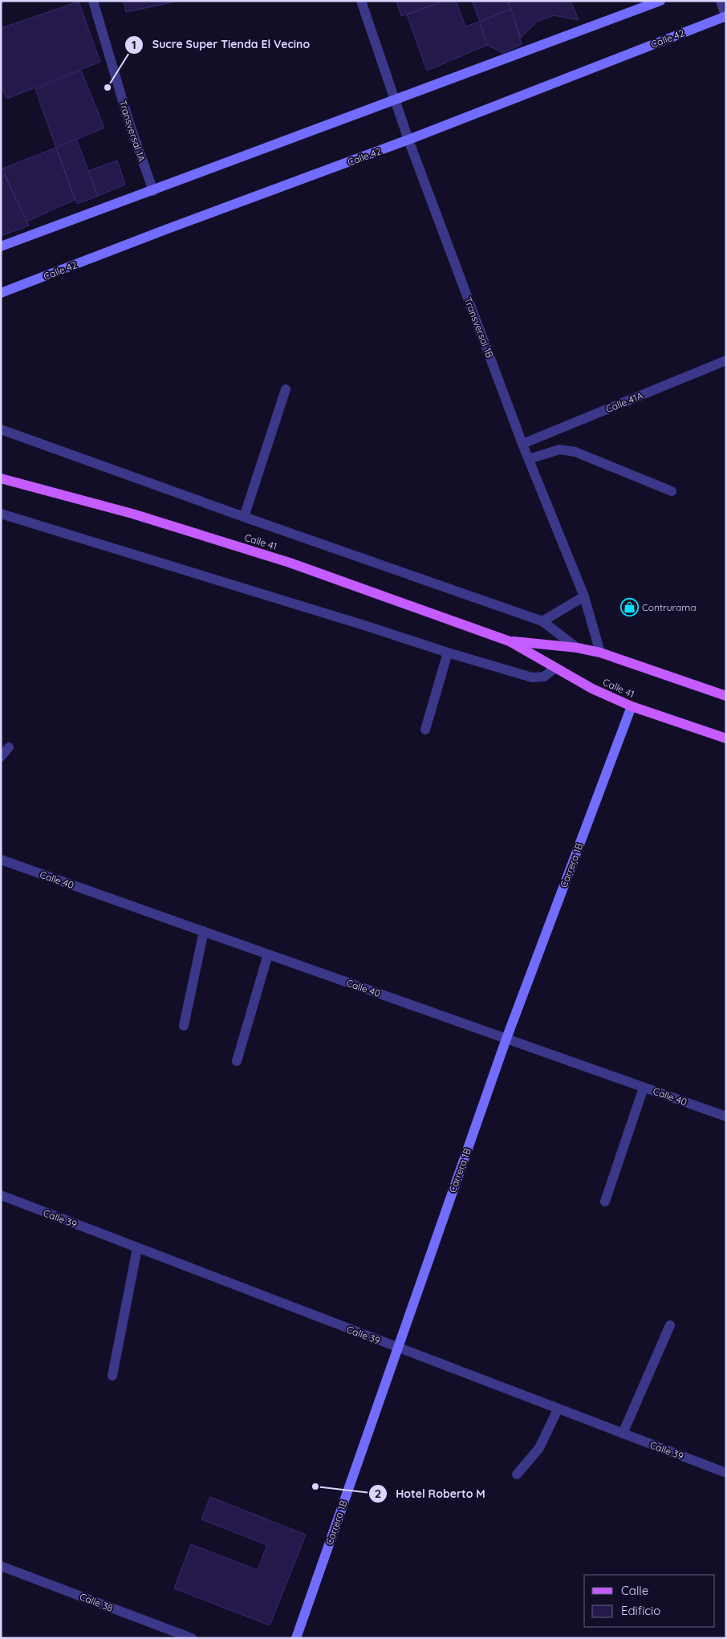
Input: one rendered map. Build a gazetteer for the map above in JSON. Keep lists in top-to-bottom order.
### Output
{
  "streets": {
    "main road": ["Calle 41"],
    "street": [
      "Calle 42",
      "Transversal 1A",
      "Transversal 1B",
      "Calle 41A",
      "Carrera 1B",
      "Calle 40",
      "Calle 39",
      "Calle 38"
    ]
  },
  "crossings": [
    ["Calle 42", "Transversal 1B"],
    ["Transversal 1B", "Calle 41A"],
    ["Transversal 1B", "Calle 41"],
    ["Calle 41", "Carrera 1B"],
    ["Carrera 1B", "Calle 40"],
    ["Carrera 1B", "Calle 39"]
  ],
  "places": {
    "other": ["Sucre Super Tienda El Vecino", "Hotel Roberto M"],
    "shop": ["Contrurama"]
  },
  "legend": ["Calle", "Edificio"]
}
